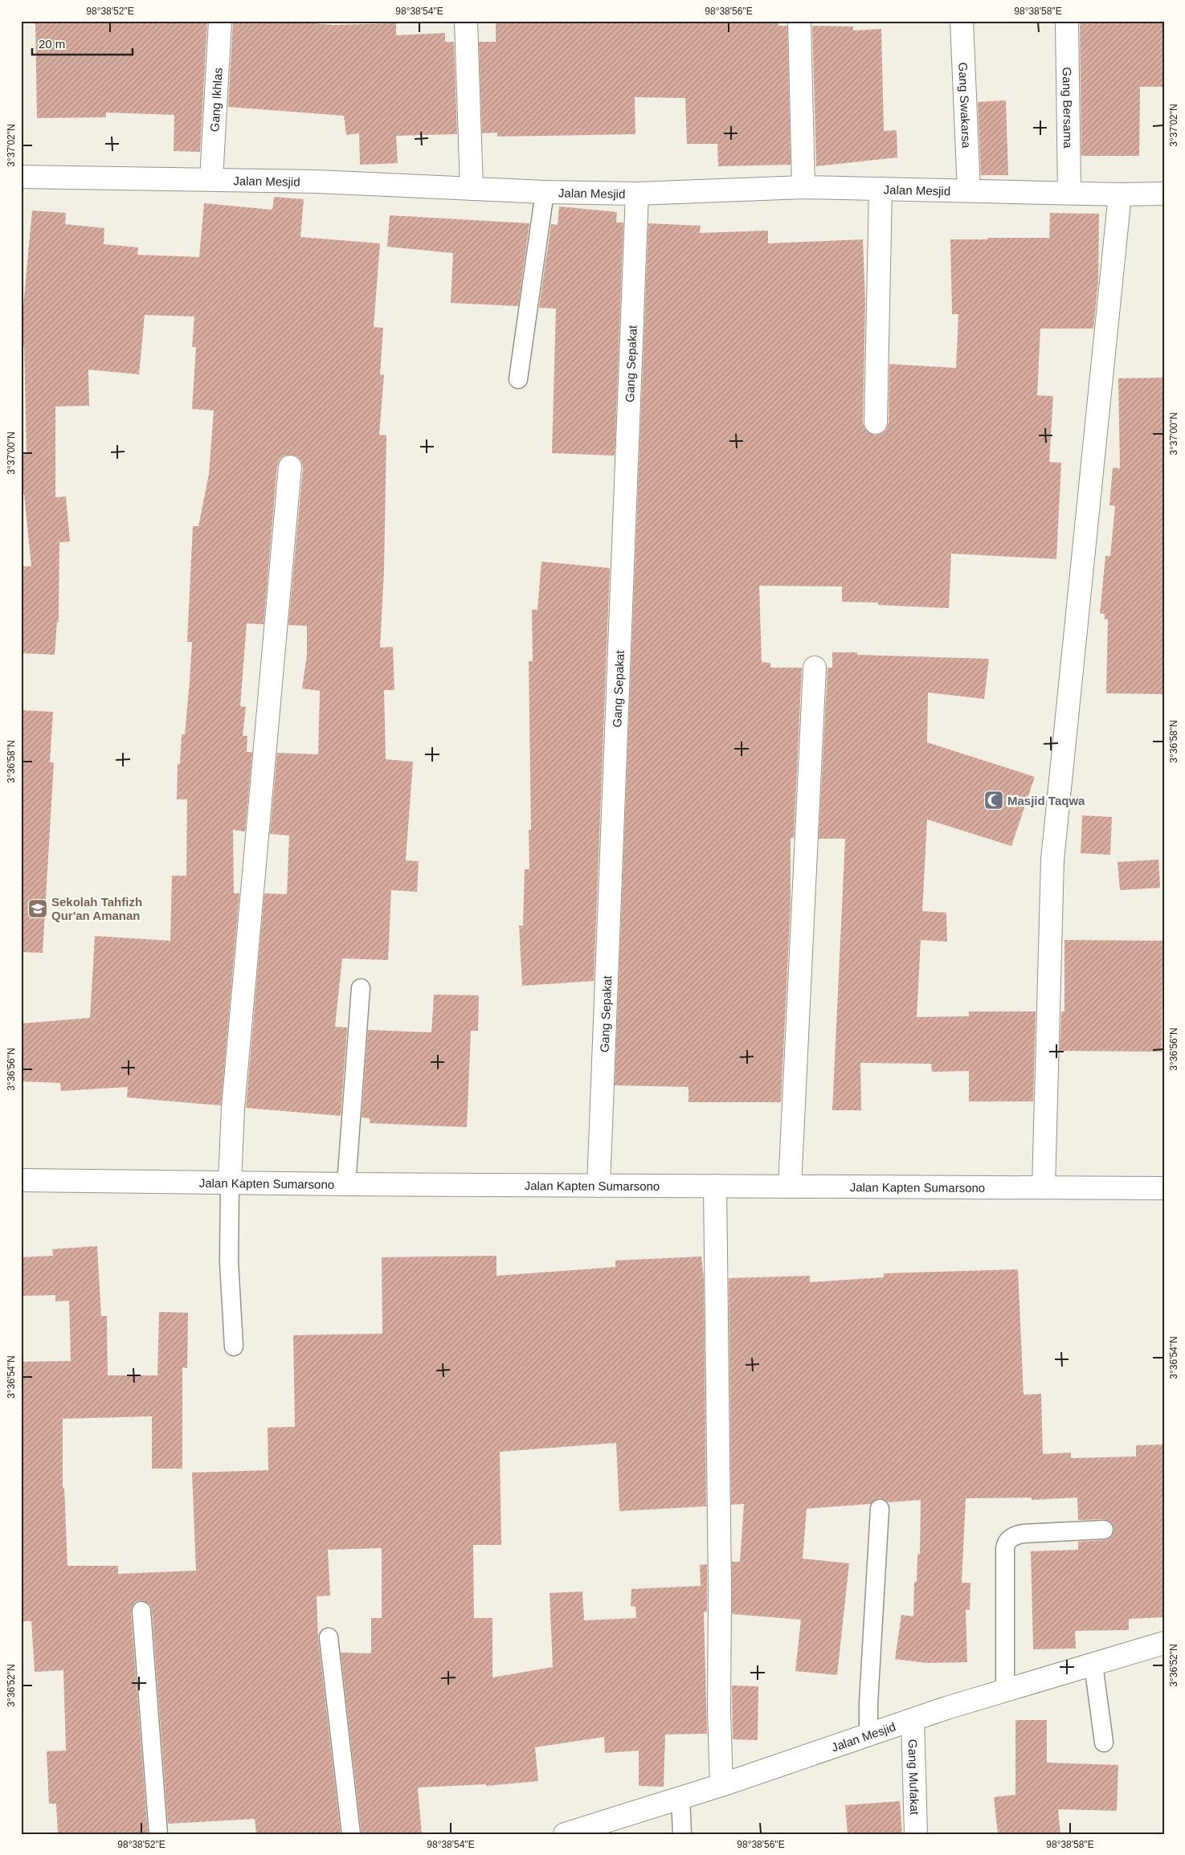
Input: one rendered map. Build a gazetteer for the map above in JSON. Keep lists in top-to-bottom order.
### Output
{
  "streets": {
    "main road": [
      "Gang Ikhlas",
      "Gang Swakarsa",
      "Gang Bersama",
      "Jalan Mesjid",
      "Gang Sepakat",
      "Jalan Kapten Sumarsono",
      "Gang Mufakat"
    ]
  },
  "crossings": [
    ["Gang Ikhlas", "Jalan Mesjid"],
    ["Gang Swakarsa", "Jalan Mesjid"],
    ["Gang Bersama", "Jalan Mesjid"],
    ["Jalan Mesjid", "Gang Sepakat"],
    ["Jalan Mesjid", "Gang Mufakat"],
    ["Gang Sepakat", "Jalan Kapten Sumarsono"]
  ],
  "places": {
    "mosque": ["Masjid Taqwa"],
    "school or university": ["Sekolah Tahfizh Qur'an Amanan"]
  },
  "scale_bar": "20 m",
  "coordinates": [
    "98°38'52\"E",
    "98°38'54\"E",
    "98°38'56\"E",
    "98°38'58\"E",
    "3°37'02\"N",
    "3°37'00\"N",
    "3°36'58\"N",
    "3°36'56\"N",
    "3°36'54\"N",
    "3°36'52\"N"
  ]
}
